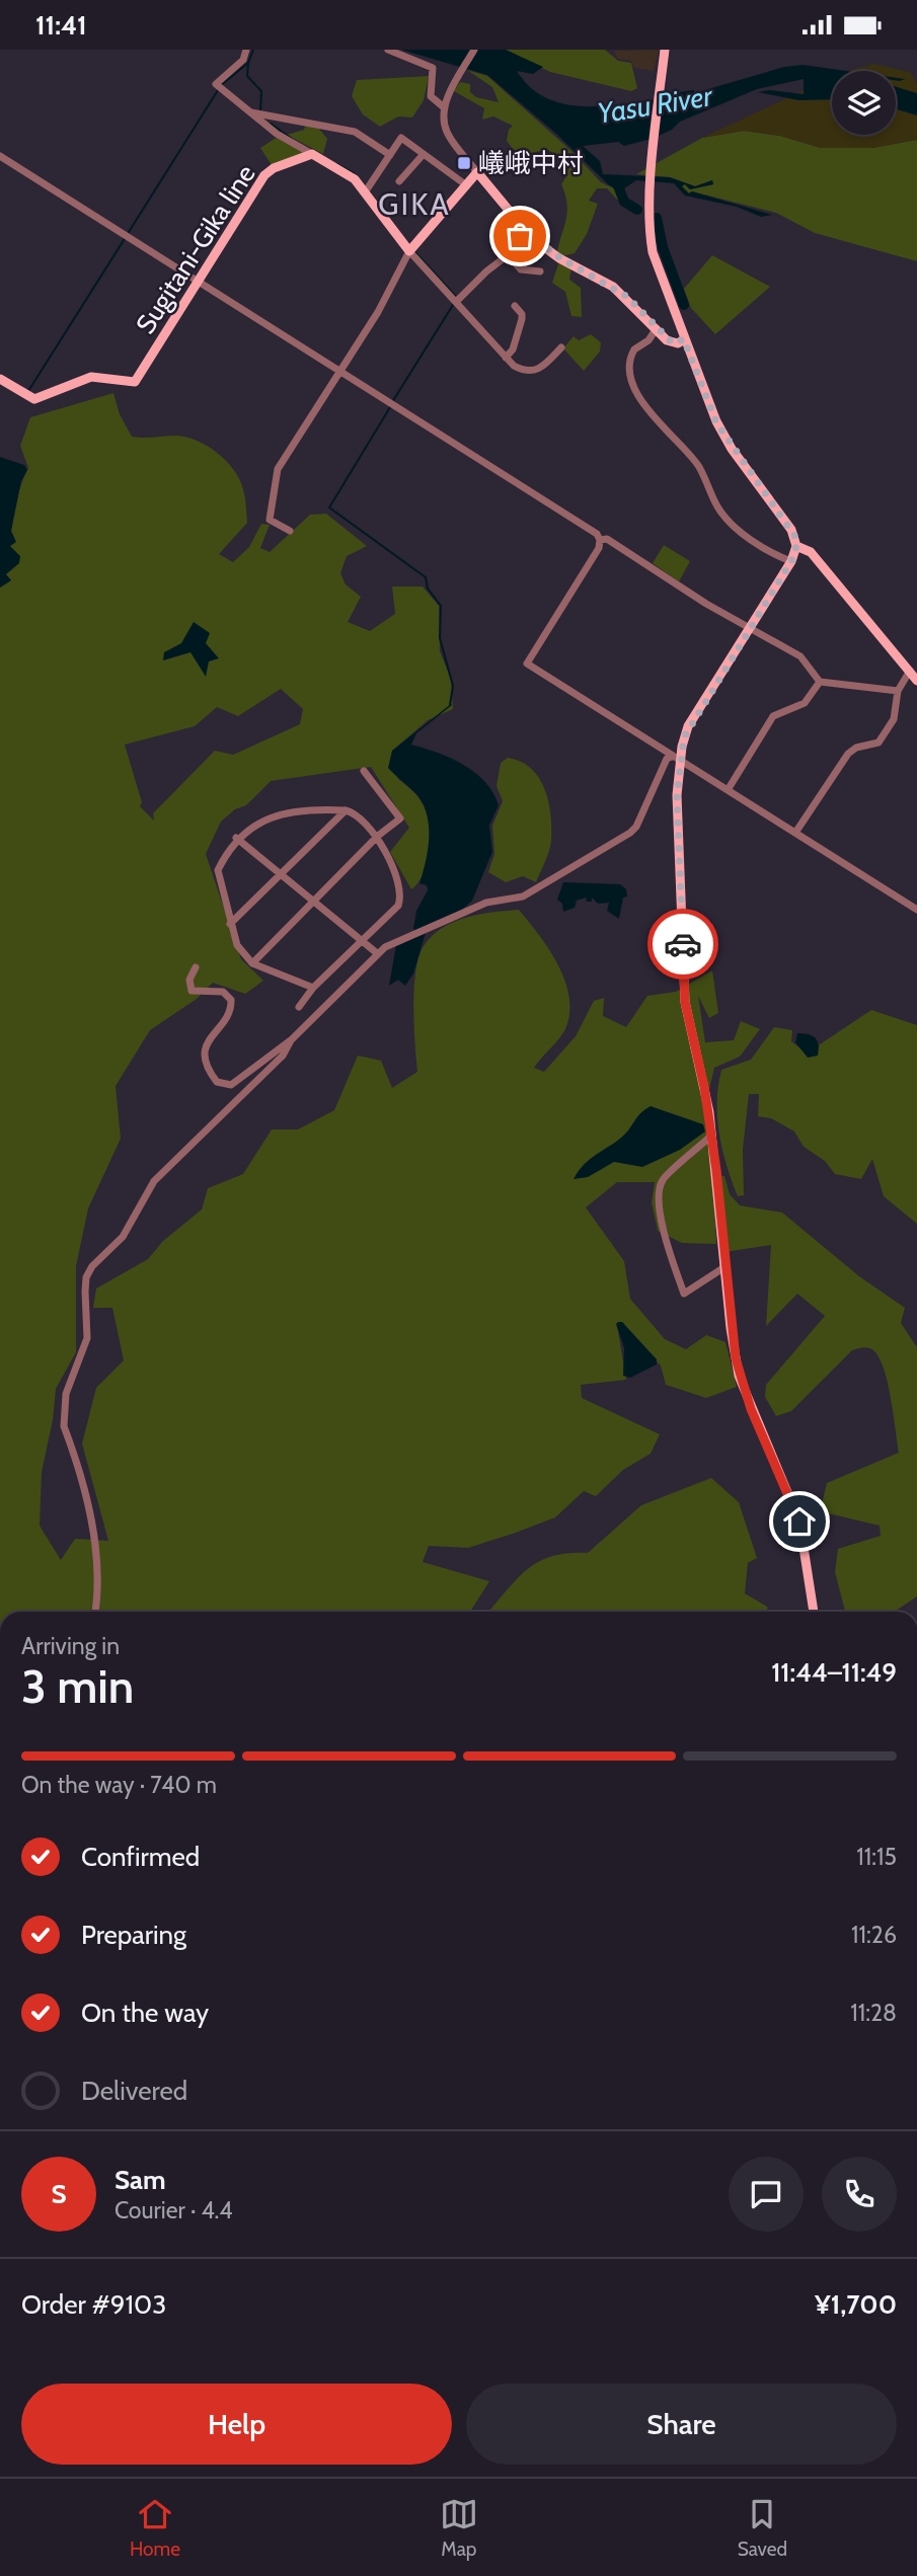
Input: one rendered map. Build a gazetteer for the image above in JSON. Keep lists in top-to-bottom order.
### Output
{
  "streets": {
    "main road": ["Sugitani-Gika line"]
  },
  "districts": ["GIKA"],
  "water": ["Yasu River"],
  "places": {
    "transit": ["嶬峨中村"]
  },
  "page": {
    "status": "11:41",
    "heading": ["3 min", "Arriving in", "11:44–11:49"],
    "panel": [
      "Sam",
      "Courier · 4.4",
      "Order #9103",
      "¥1,700"
    ],
    "bar": "On the way · 740 m",
    "list": [
      ["Confirmed", "11:15"],
      ["Preparing", "11:26"],
      ["On the way", "11:28"],
      "Delivered"
    ],
    "round": "S",
    "buttons": ["Help", "Share"],
    "tabs": ["Home", "Map", "Saved"]
  }
}
